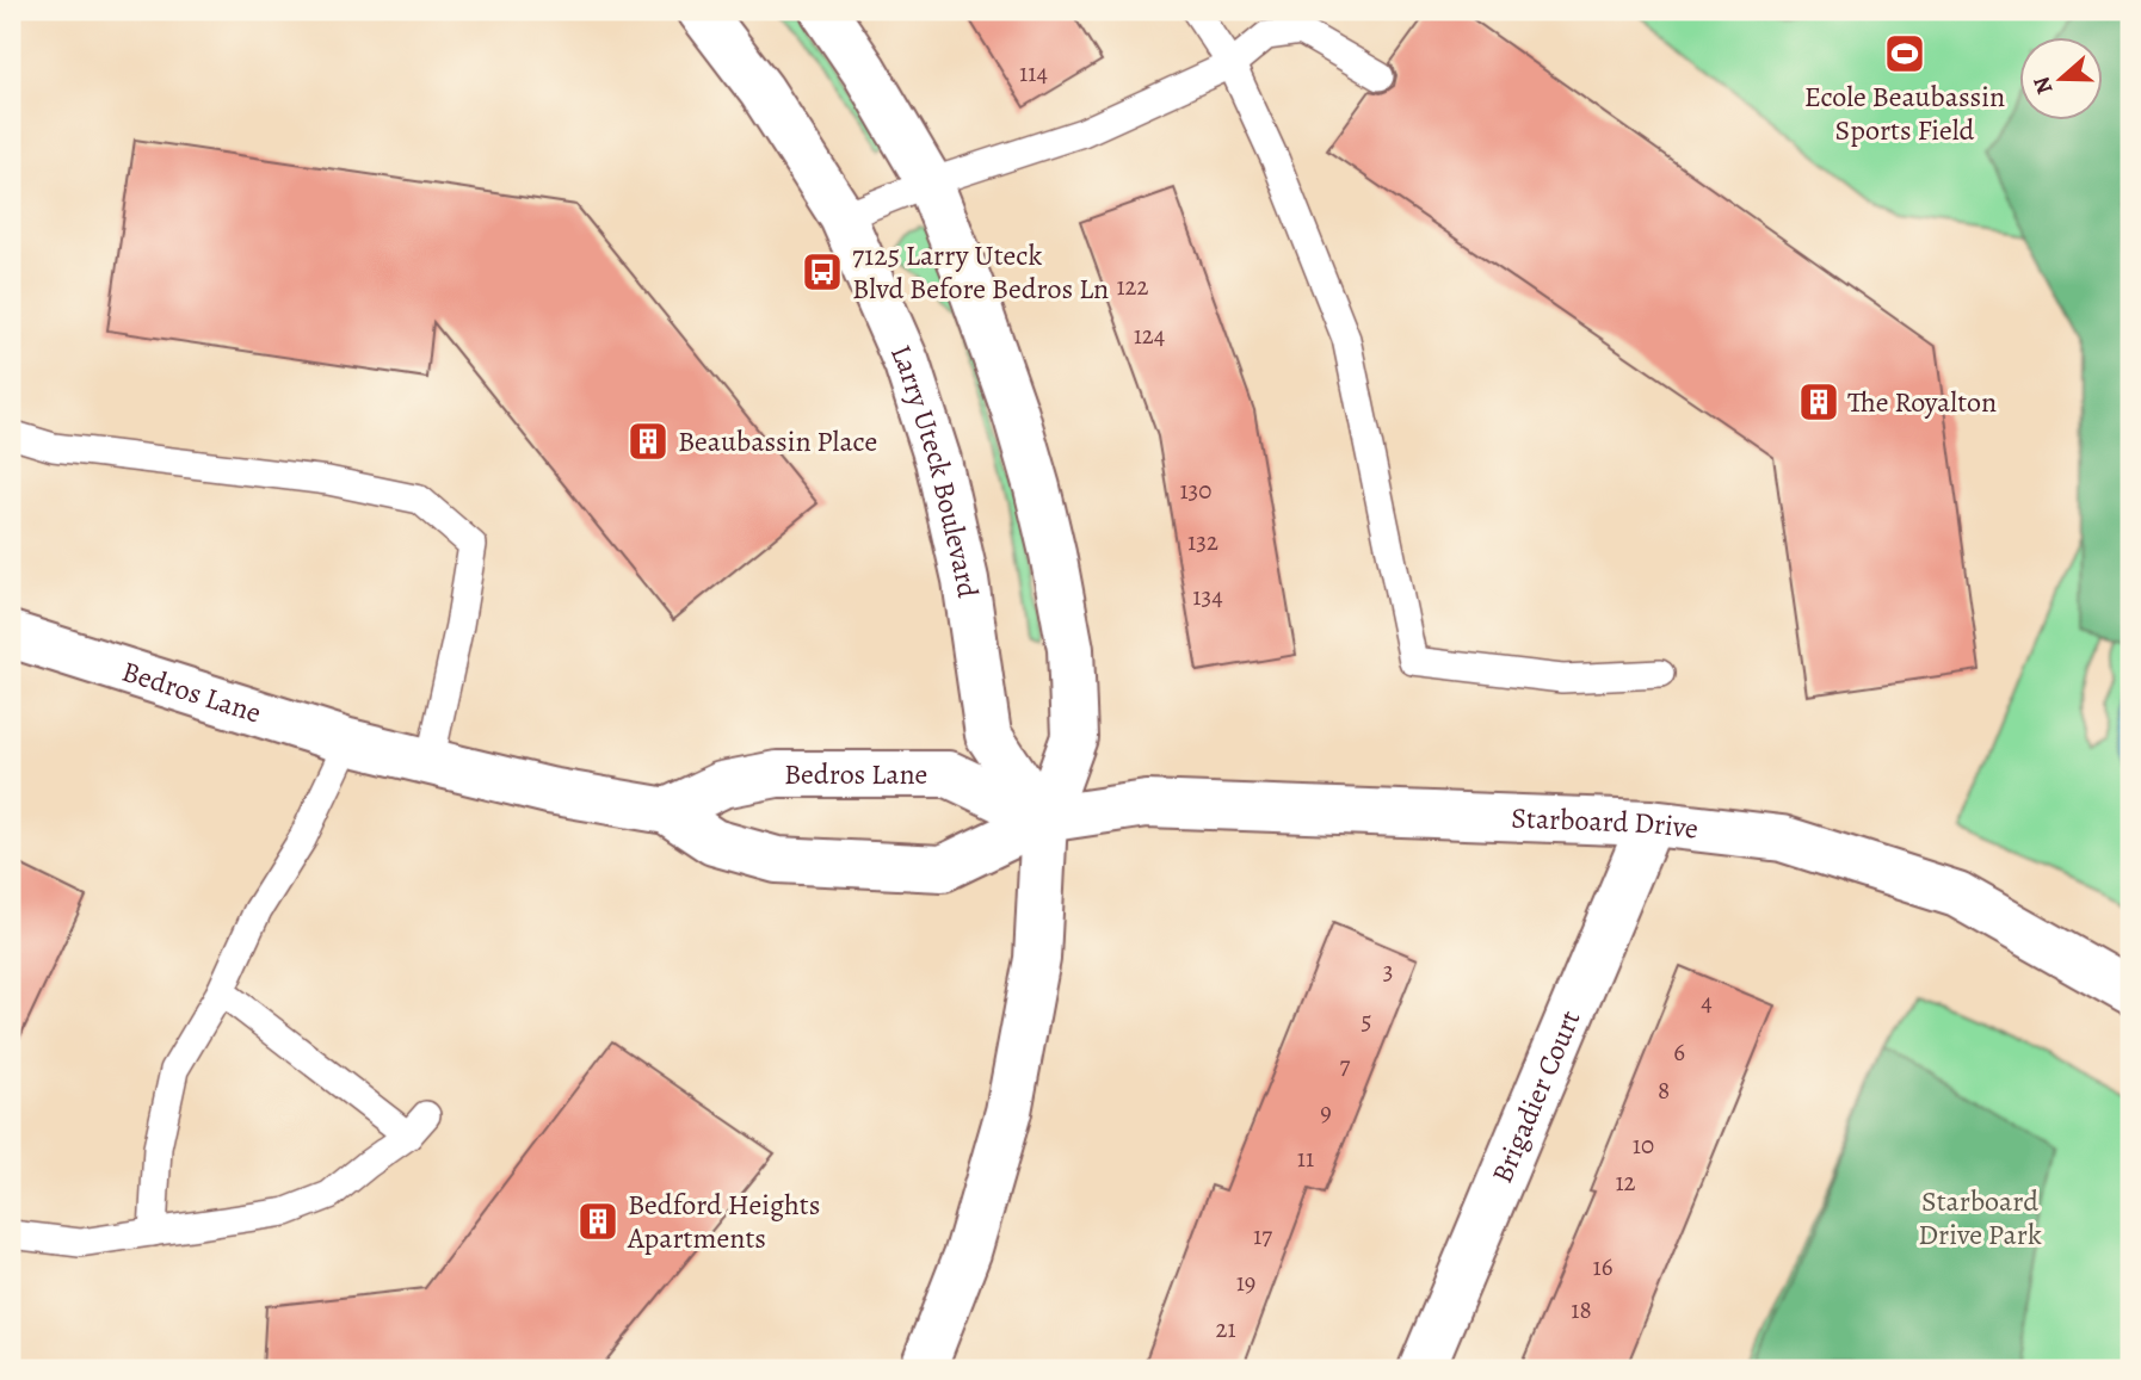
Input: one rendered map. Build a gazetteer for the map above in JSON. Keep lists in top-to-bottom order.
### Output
{
  "streets": {
    "street": [
      "Larry Uteck Boulevard",
      "Bedros Lane",
      "Starboard Drive",
      "Brigadier Court"
    ]
  },
  "crossings": [
    ["Larry Uteck Boulevard", "Bedros Lane"],
    ["Larry Uteck Boulevard", "Starboard Drive"],
    ["Bedros Lane", "Starboard Drive"],
    ["Starboard Drive", "Brigadier Court"]
  ],
  "parks": ["Starboard Drive Park"],
  "places": {
    "sports": ["Ecole Beaubassin Sports Field"],
    "bus stop": ["7125 Larry Uteck Blvd Before Bedros Ln"],
    "building": ["The Royalton", "Beaubassin Place", "Bedford Heights Apartments"]
  },
  "house_numbers": [
    "114",
    "122",
    "124",
    "130",
    "132",
    "134",
    "3",
    "4",
    "5",
    "6",
    "7",
    "8",
    "9",
    "10",
    "11",
    "12",
    "17",
    "16",
    "19",
    "18",
    "21"
  ],
  "north": "left"
}
